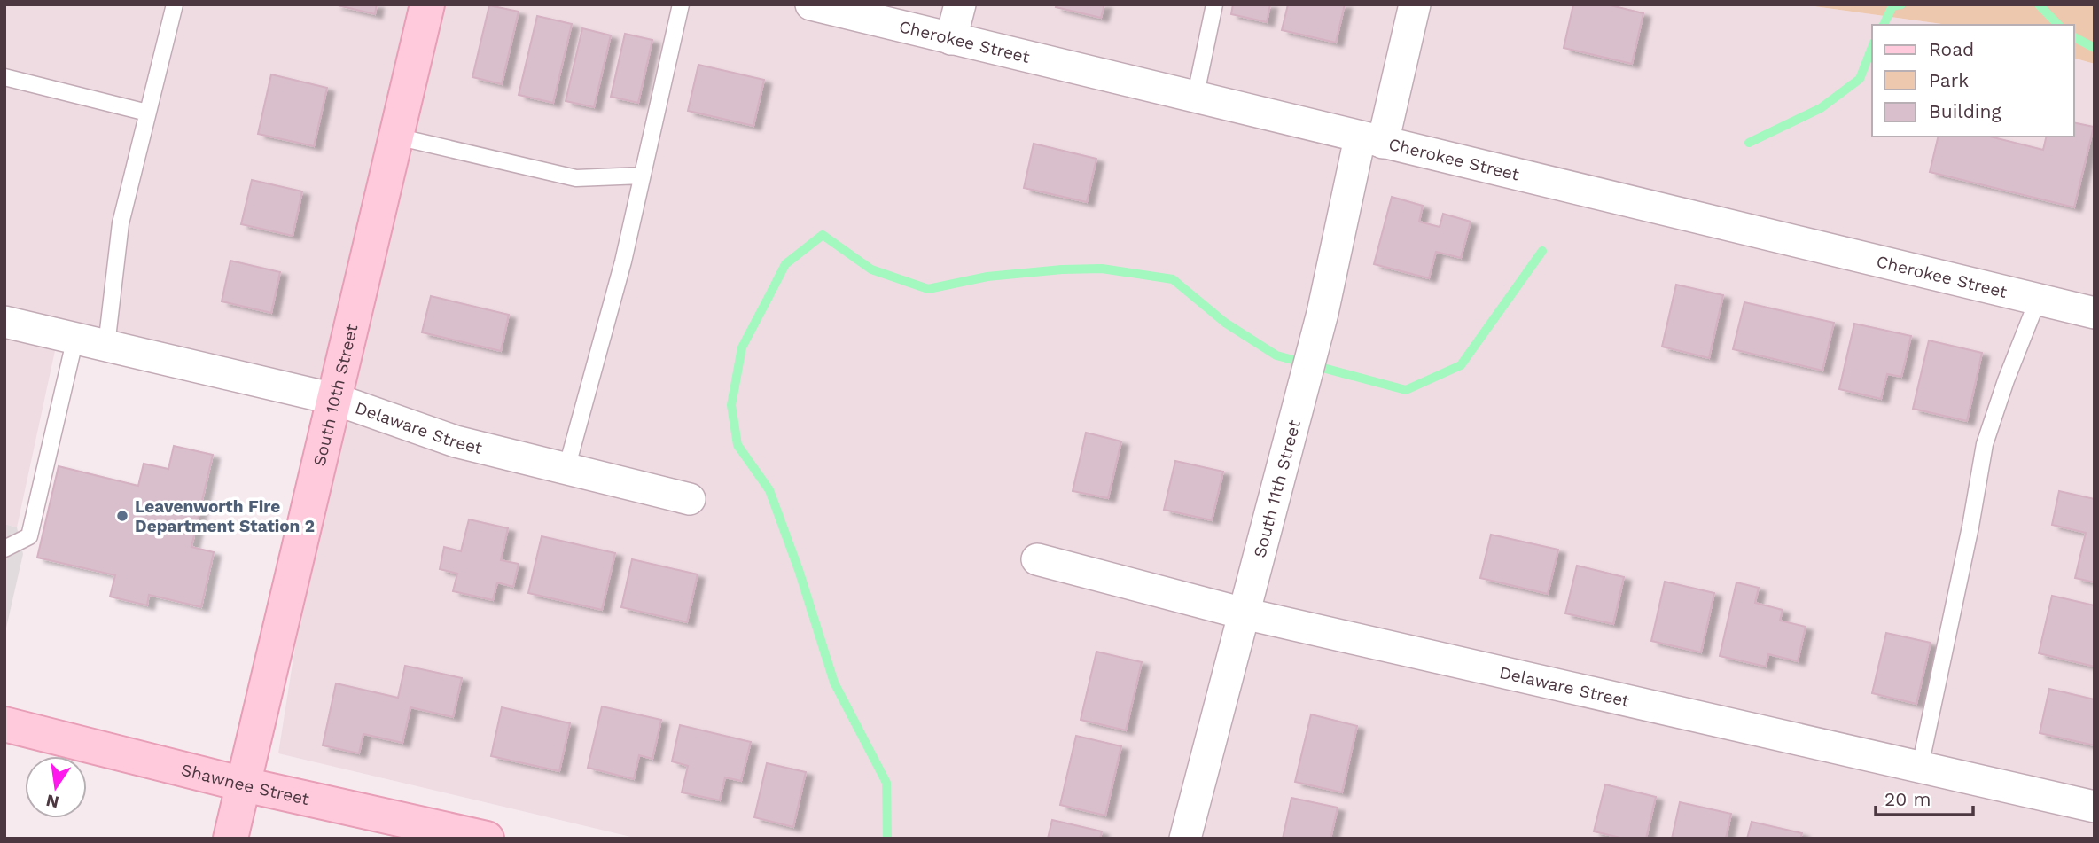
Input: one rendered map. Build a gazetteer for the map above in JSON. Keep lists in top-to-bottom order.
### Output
{
  "streets": {
    "street": [
      "Cherokee Street",
      "South 10th Street",
      "Delaware Street",
      "South 11th Street",
      "Shawnee Street"
    ]
  },
  "crossings": [
    ["Cherokee Street", "South 11th Street"],
    ["South 10th Street", "Delaware Street"],
    ["South 10th Street", "Shawnee Street"],
    ["Delaware Street", "South 11th Street"]
  ],
  "places": ["Leavenworth Fire Department Station 2"],
  "legend": ["Road", "Park", "Building"],
  "scale_bar": "20 m",
  "north": "bottom"
}
